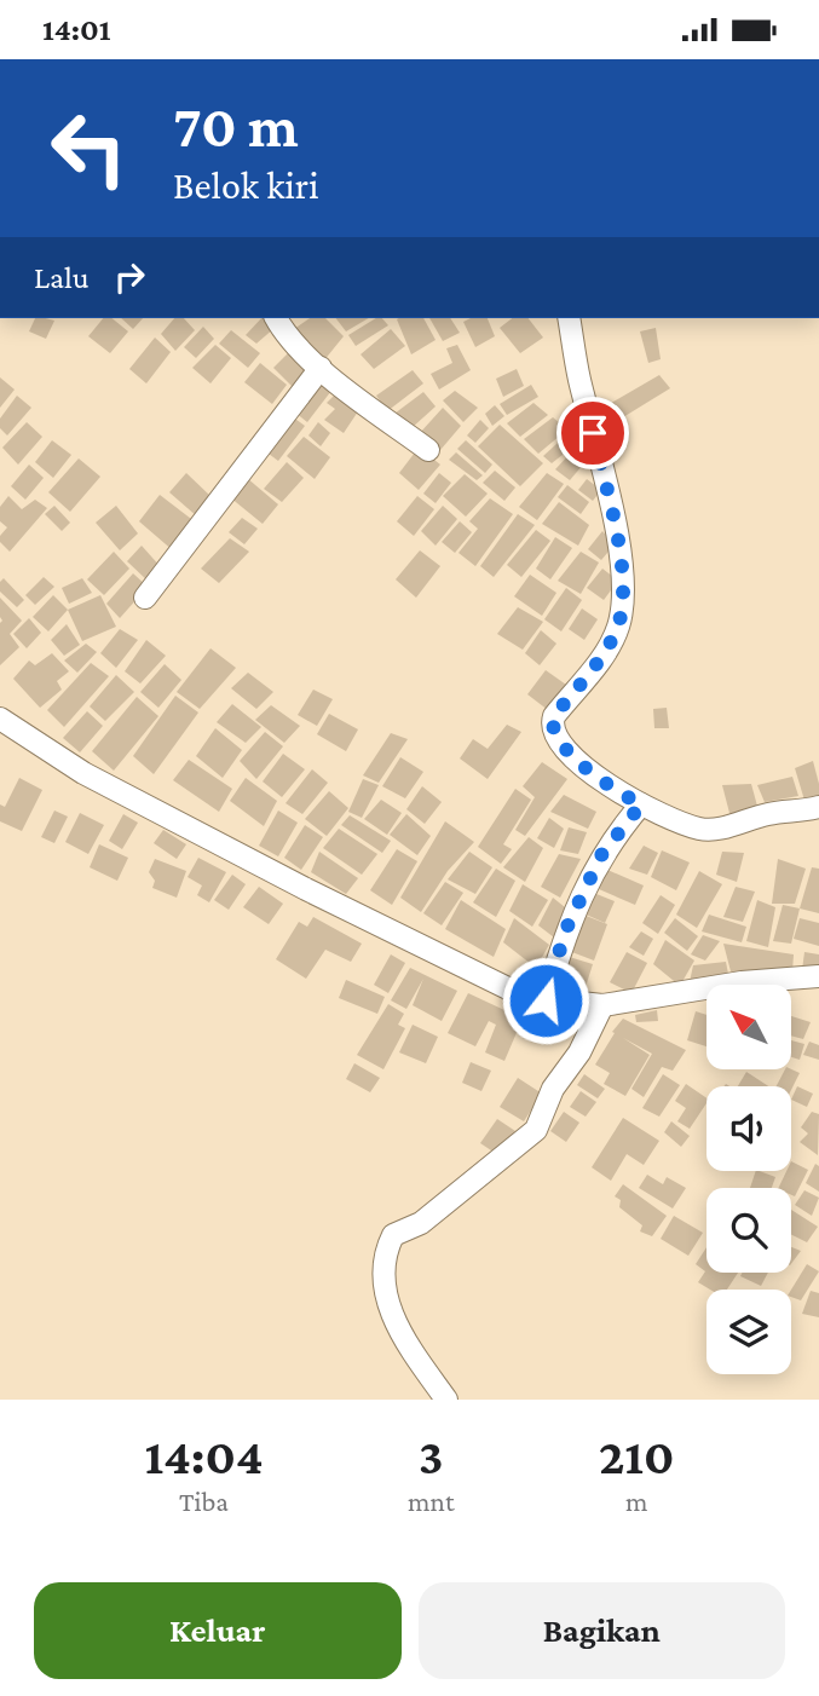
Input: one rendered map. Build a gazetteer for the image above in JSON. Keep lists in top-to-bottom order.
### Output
{
  "north": "top left",
  "page": {
    "status": "14:01",
    "turn": ["70 m", "Belok kiri"],
    "then": "Lalu",
    "eta": [
      "14:04",
      "Tiba",
      "3",
      "mnt",
      "210",
      "m"
    ],
    "buttons": ["Keluar", "Bagikan"]
  }
}
